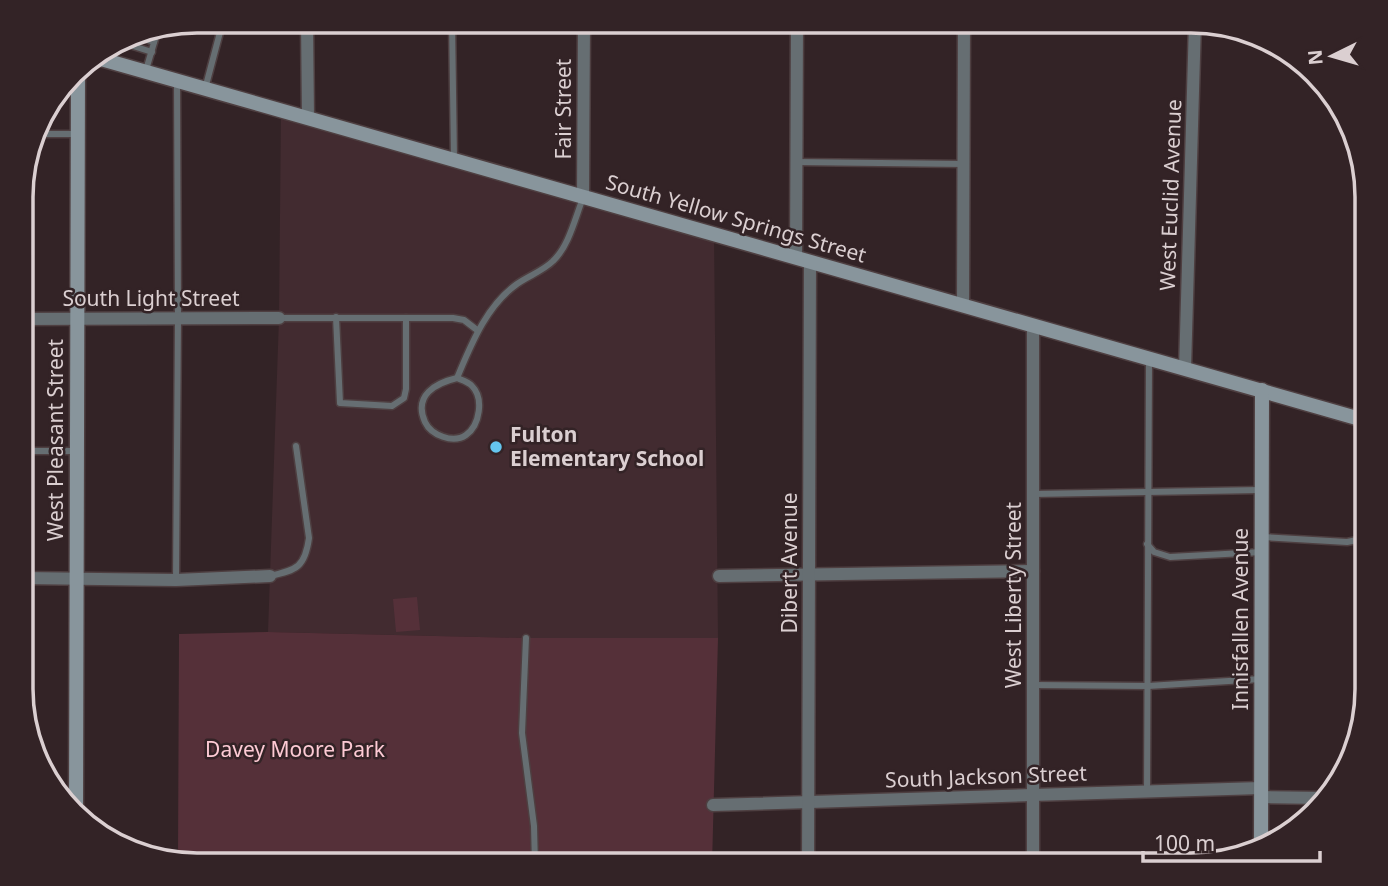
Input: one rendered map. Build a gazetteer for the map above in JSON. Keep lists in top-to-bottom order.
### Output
{
  "streets": {
    "main road": ["South Yellow Springs Street", "West Pleasant Street", "Innisfallen Avenue"],
    "street": [
      "Fair Street",
      "West Euclid Avenue",
      "South Light Street",
      "Dibert Avenue",
      "West Liberty Street",
      "South Jackson Street"
    ]
  },
  "crossings": [
    ["Fair Street", "South Yellow Springs Street"],
    ["West Euclid Avenue", "South Yellow Springs Street"],
    ["South Yellow Springs Street", "Dibert Avenue"],
    ["South Yellow Springs Street", "West Liberty Street"],
    ["South Yellow Springs Street", "Innisfallen Avenue"],
    ["South Light Street", "West Pleasant Street"],
    ["Dibert Avenue", "South Jackson Street"],
    ["West Liberty Street", "South Jackson Street"],
    ["Innisfallen Avenue", "South Jackson Street"]
  ],
  "parks": ["Davey Moore Park"],
  "places": ["Fulton Elementary School"],
  "scale_bar": "100 m",
  "north": "left"
}
